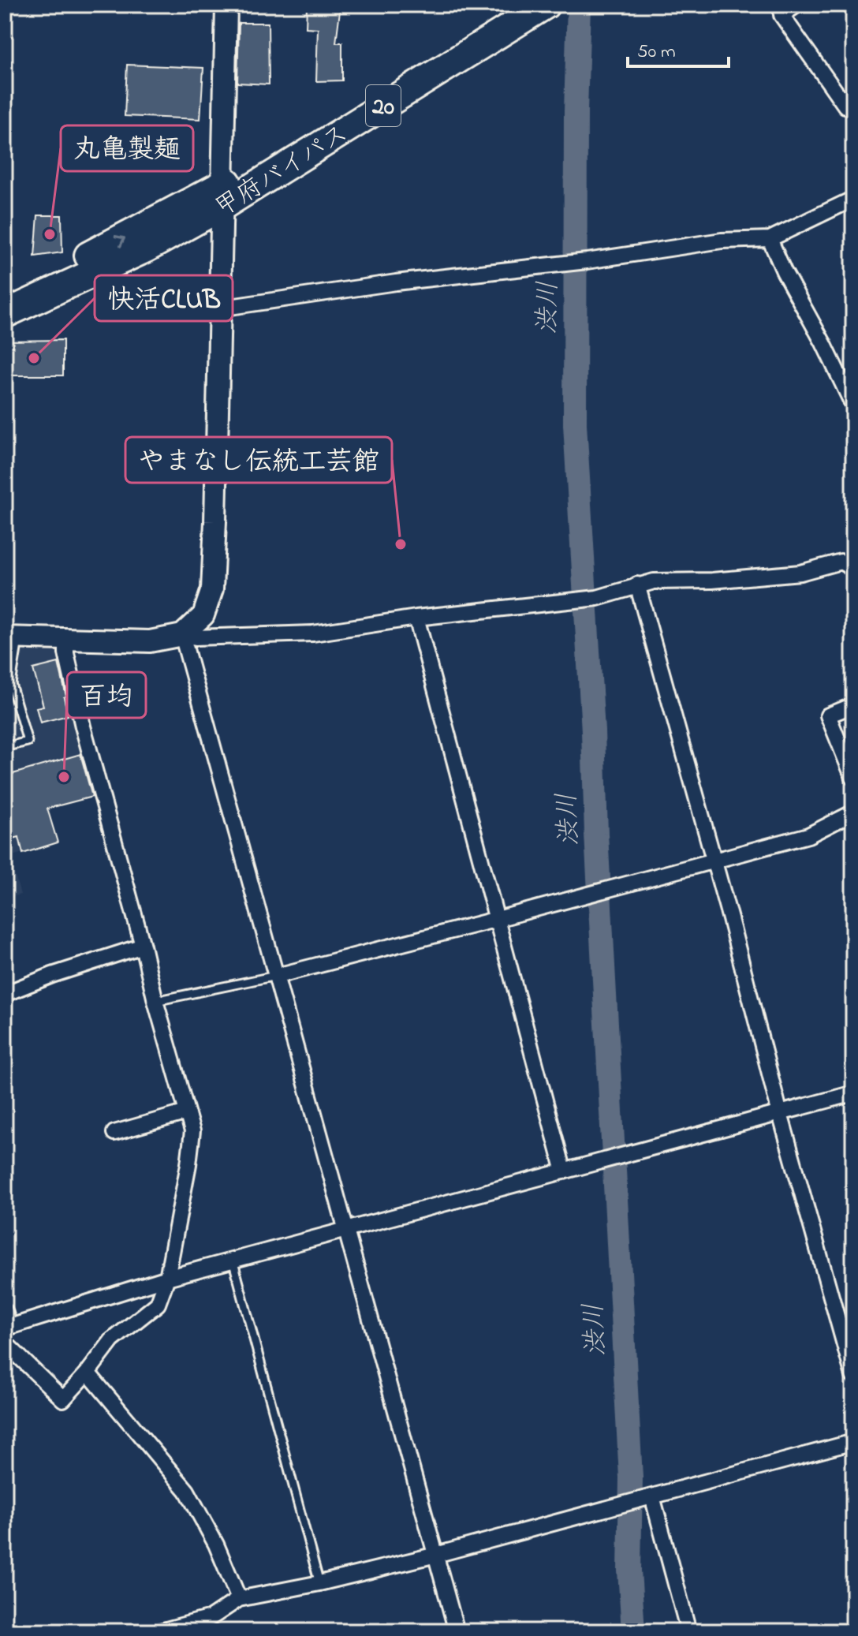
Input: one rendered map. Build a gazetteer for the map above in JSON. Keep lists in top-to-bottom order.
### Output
{
  "streets": {
    "highway": ["20", "甲府バイパス"]
  },
  "water": ["渋川"],
  "places": [
    "丸亀製麺",
    "快活CLUB",
    "やまなし伝統工芸館",
    "百均"
  ],
  "scale_bar": "50 m"
}
